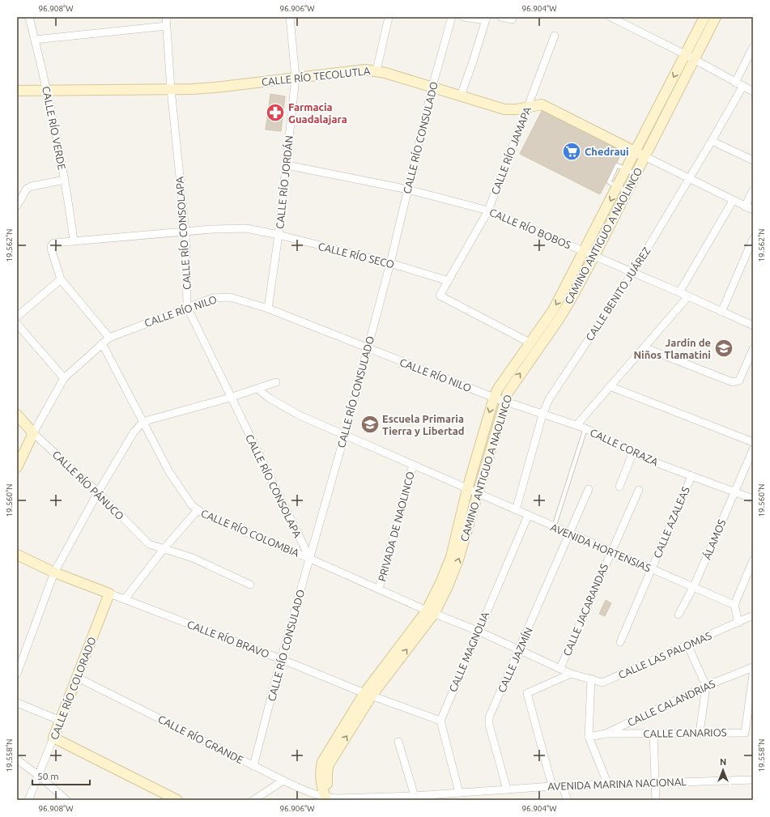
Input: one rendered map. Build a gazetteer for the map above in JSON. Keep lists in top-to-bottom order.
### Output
{
  "streets": {
    "main road": [
      "CALLE RÍO TECOLUTLA",
      "CAMINO ANTIGUO A NAOLINCO",
      "CALLE RÍO NILO",
      "CALLE RÍO PÁNUCO",
      "CALLE RÍO BRAVO",
      "CALLE RÍO COLORADO"
    ],
    "street": [
      "CALLE RÍO VERDE",
      "CALLE RÍO CONSULADO",
      "CALLE RÍO JAMAPA",
      "CALLE RÍO JORDÁN",
      "CALLE RÍO BOBOS",
      "CALLE RÍO CONSOLAPA",
      "CALLE RÍO SECO",
      "CALLE BENITO JUÁREZ",
      "CALLE CORAZA",
      "CALLE AZALEAS",
      "PRIVADA DE NAOLINCO",
      "CALLE RÍO COLOMBIA",
      "ÁLAMOS",
      "AVENIDA HORTENSIAS",
      "CALLE JACARANDAS",
      "CALLE MAGNOLIA",
      "CALLE LAS PALOMAS",
      "CALLE JAZMÍN",
      "CALLE CALANDRIAS",
      "CALLE CANARIOS",
      "CALLE RÍO GRANDE",
      "AVENIDA MARINA NACIONAL"
    ]
  },
  "crossings": [
    ["CALLE RÍO TECOLUTLA", "CALLE RÍO VERDE"],
    ["CALLE RÍO TECOLUTLA", "CALLE RÍO CONSULADO"],
    ["CALLE RÍO TECOLUTLA", "CALLE RÍO JAMAPA"],
    ["CALLE RÍO TECOLUTLA", "CALLE RÍO JORDÁN"],
    ["CALLE RÍO TECOLUTLA", "CALLE RÍO CONSOLAPA"],
    ["CALLE RÍO TECOLUTLA", "CAMINO ANTIGUO A NAOLINCO"],
    ["CALLE RÍO VERDE", "CALLE RÍO SECO"],
    ["CALLE RÍO CONSULADO", "CALLE RÍO BOBOS"],
    ["CALLE RÍO CONSULADO", "CALLE RÍO CONSOLAPA"],
    ["CALLE RÍO CONSULADO", "CALLE RÍO SECO"],
    ["CALLE RÍO CONSULADO", "CALLE RÍO NILO"],
    ["CALLE RÍO CONSULADO", "CALLE RÍO COLOMBIA"],
    ["CALLE RÍO CONSULADO", "AVENIDA HORTENSIAS"],
    ["CALLE RÍO CONSULADO", "CALLE RÍO BRAVO"],
    ["CALLE RÍO CONSULADO", "CALLE RÍO GRANDE"],
    ["CALLE RÍO JAMAPA", "CALLE RÍO BOBOS"],
    ["CALLE RÍO JAMAPA", "CAMINO ANTIGUO A NAOLINCO"],
    ["CALLE RÍO JAMAPA", "CALLE RÍO SECO"],
    ["CALLE RÍO JORDÁN", "CALLE RÍO BOBOS"],
    ["CALLE RÍO JORDÁN", "CALLE RÍO SECO"],
    ["CALLE RÍO JORDÁN", "CALLE RÍO NILO"],
    ["CALLE RÍO BOBOS", "CAMINO ANTIGUO A NAOLINCO"],
    ["CALLE RÍO BOBOS", "CALLE BENITO JUÁREZ"],
    ["CALLE RÍO CONSOLAPA", "CALLE RÍO SECO"],
    ["CALLE RÍO CONSOLAPA", "CALLE RÍO NILO"],
    ["CALLE RÍO CONSOLAPA", "CALLE RÍO COLOMBIA"],
    ["CAMINO ANTIGUO A NAOLINCO", "CALLE RÍO NILO"],
    ["CAMINO ANTIGUO A NAOLINCO", "CALLE CORAZA"],
    ["CAMINO ANTIGUO A NAOLINCO", "CALLE RÍO COLOMBIA"],
    ["CAMINO ANTIGUO A NAOLINCO", "AVENIDA HORTENSIAS"],
    ["CAMINO ANTIGUO A NAOLINCO", "CALLE RÍO BRAVO"],
    ["CAMINO ANTIGUO A NAOLINCO", "CALLE RÍO GRANDE"],
    ["CAMINO ANTIGUO A NAOLINCO", "AVENIDA MARINA NACIONAL"],
    ["CALLE BENITO JUÁREZ", "CALLE CORAZA"],
    ["CALLE BENITO JUÁREZ", "AVENIDA HORTENSIAS"],
    ["CALLE RÍO NILO", "CALLE CORAZA"],
    ["CALLE RÍO NILO", "CALLE RÍO PÁNUCO"],
    ["CALLE RÍO NILO", "CALLE RÍO COLOMBIA"],
    ["CALLE CORAZA", "CALLE AZALEAS"],
    ["CALLE CORAZA", "ÁLAMOS"],
    ["CALLE AZALEAS", "AVENIDA HORTENSIAS"],
    ["PRIVADA DE NAOLINCO", "CALLE RÍO COLOMBIA"],
    ["PRIVADA DE NAOLINCO", "AVENIDA HORTENSIAS"],
    ["CALLE RÍO COLOMBIA", "CALLE MAGNOLIA"],
    ["CALLE RÍO COLOMBIA", "CALLE LAS PALOMAS"],
    ["CALLE RÍO COLOMBIA", "CALLE JAZMÍN"],
    ["ÁLAMOS", "AVENIDA HORTENSIAS"],
    ["AVENIDA HORTENSIAS", "CALLE JACARANDAS"],
    ["AVENIDA HORTENSIAS", "CALLE MAGNOLIA"],
    ["AVENIDA HORTENSIAS", "CALLE JAZMÍN"],
    ["CALLE JACARANDAS", "CALLE LAS PALOMAS"],
    ["CALLE RÍO BRAVO", "CALLE MAGNOLIA"],
    ["CALLE RÍO BRAVO", "CALLE RÍO COLORADO"],
    ["CALLE LAS PALOMAS", "CALLE JAZMÍN"],
    ["CALLE JAZMÍN", "AVENIDA MARINA NACIONAL"],
    ["CALLE RÍO COLORADO", "CALLE RÍO GRANDE"],
    ["CALLE CALANDRIAS", "CALLE CANARIOS"],
    ["CALLE RÍO GRANDE", "AVENIDA MARINA NACIONAL"]
  ],
  "places": {
    "pharmacy": ["Farmacia Guadalajara"],
    "supermarket": ["Chedraui"],
    "school or university": ["Jardín de Niños Tlamatini", "Escuela Primaria Tierra y Libertad"]
  },
  "scale_bar": "50 m",
  "north": "top",
  "coordinates": [
    "96.908°W",
    "96.906°W",
    "96.904°W",
    "19.562°N",
    "19.560°N",
    "19.558°N"
  ]
}
